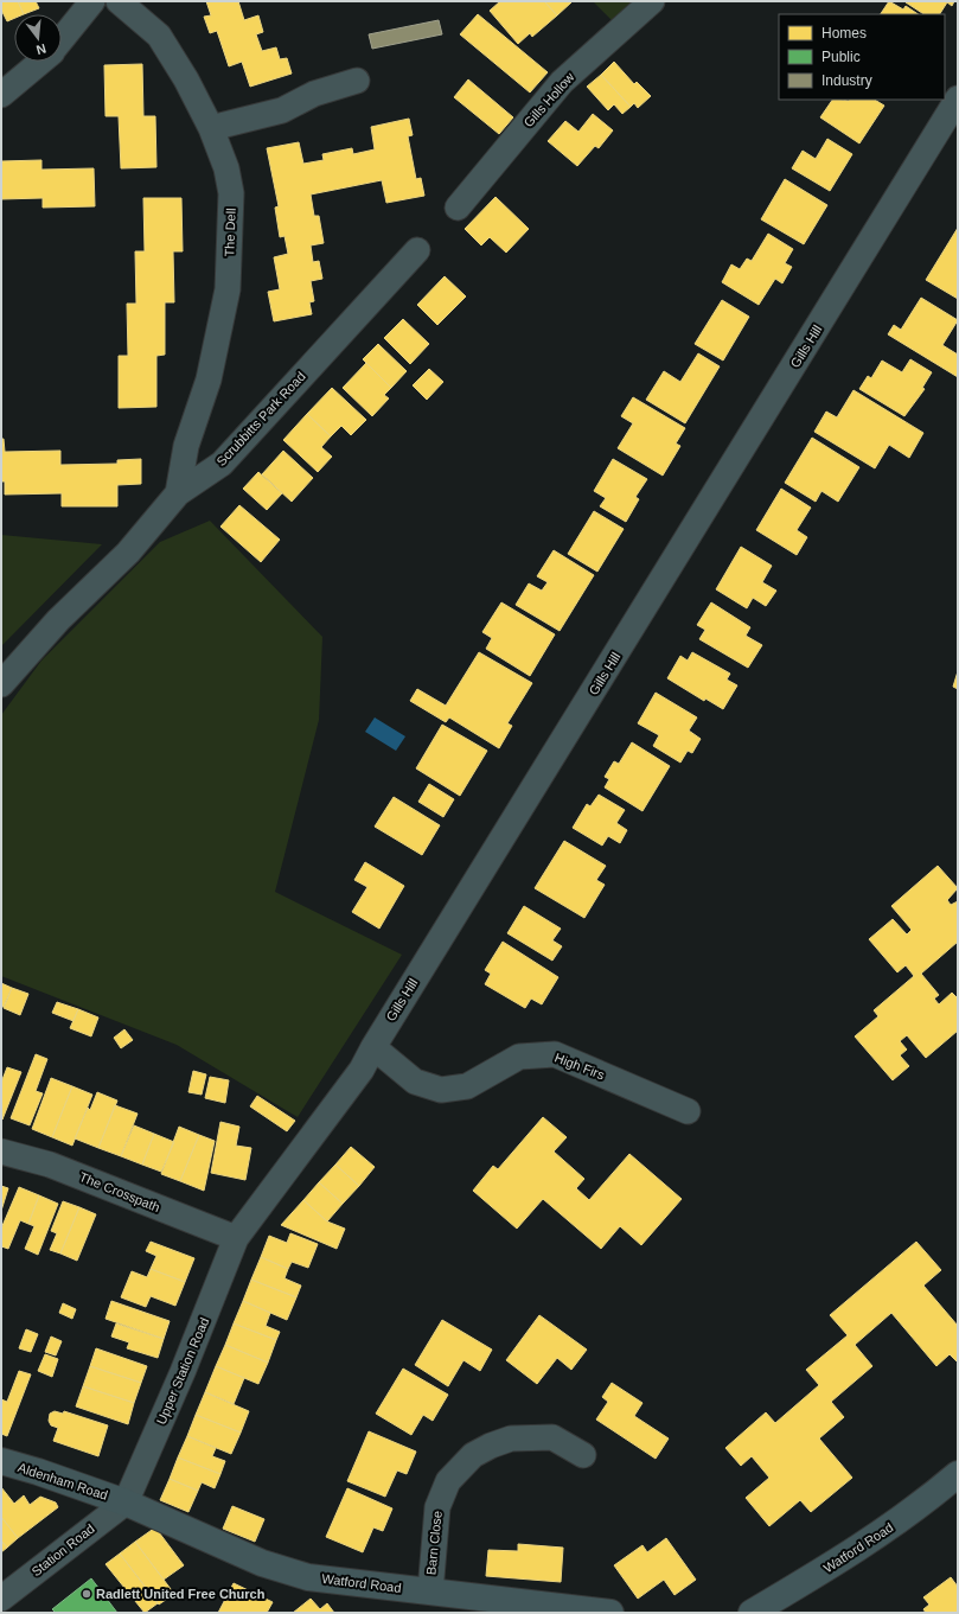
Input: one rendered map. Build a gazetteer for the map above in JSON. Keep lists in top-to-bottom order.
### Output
{
  "streets": {
    "main road": ["Aldenham Road", "Watford Road"],
    "street": [
      "Gills Hollow",
      "The Dell",
      "Gills Hill",
      "Scrubbitts Park Road",
      "High Firs",
      "The Crosspath",
      "Upper Station Road",
      "Barn Close",
      "Station Road"
    ]
  },
  "crossings": [
    ["The Dell", "Scrubbitts Park Road"],
    ["Gills Hill", "High Firs"],
    ["Gills Hill", "The Crosspath"],
    ["Gills Hill", "Upper Station Road"],
    ["The Crosspath", "Upper Station Road"],
    ["Upper Station Road", "Aldenham Road"],
    ["Upper Station Road", "Watford Road"],
    ["Upper Station Road", "Station Road"],
    ["Aldenham Road", "Watford Road"],
    ["Aldenham Road", "Station Road"],
    ["Barn Close", "Watford Road"],
    ["Watford Road", "Station Road"]
  ],
  "places": ["Radlett United Free Church"],
  "legend": ["Homes", "Public", "Industry"],
  "north": "bottom"
}
